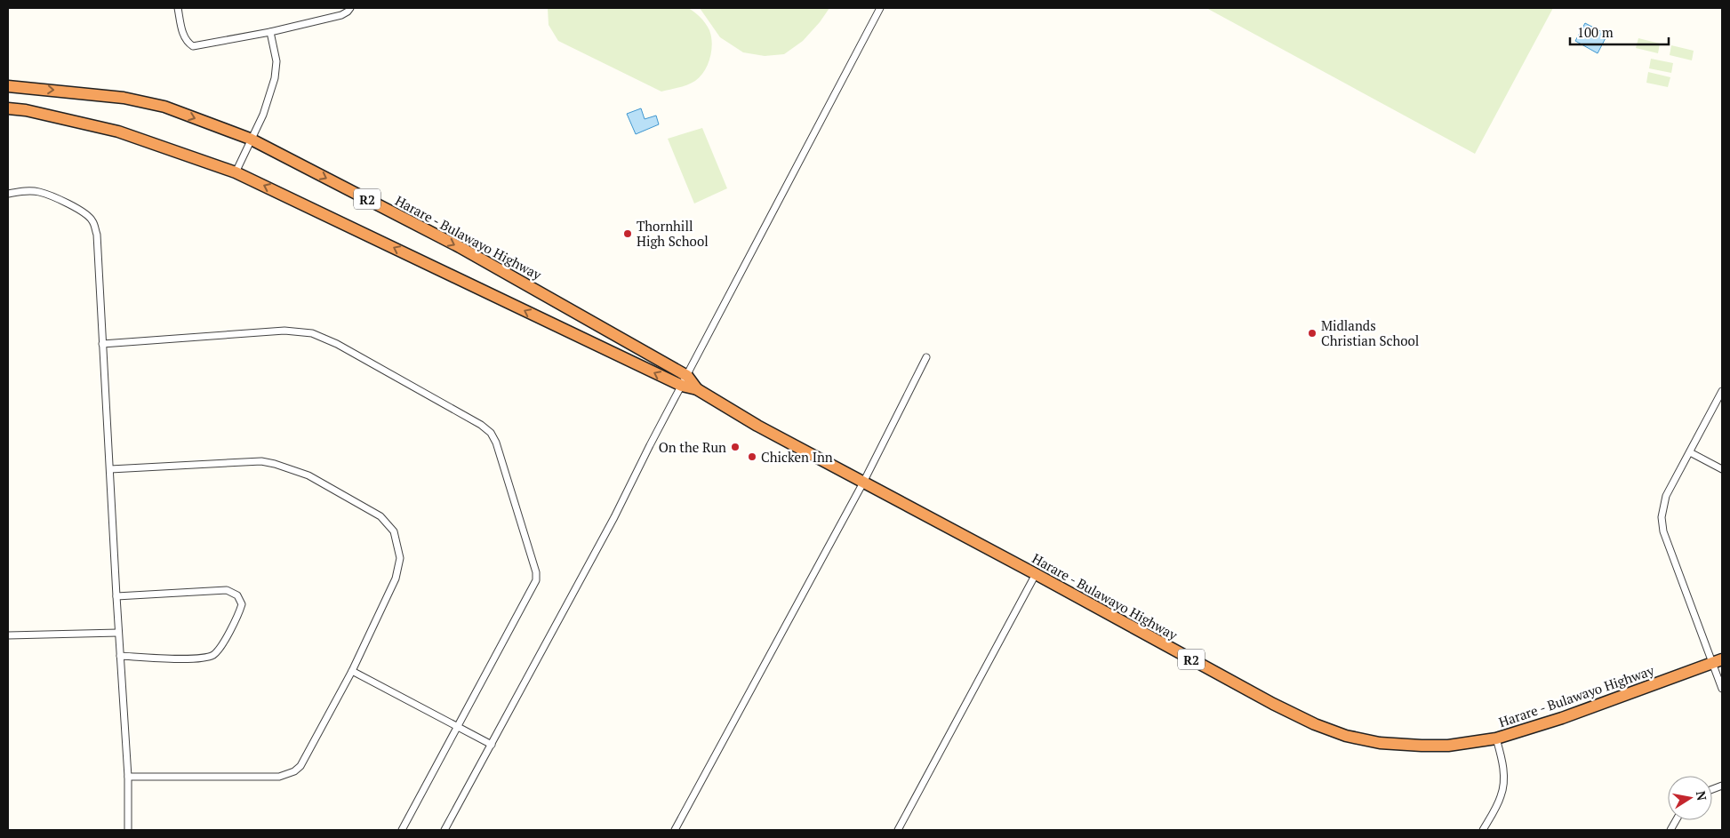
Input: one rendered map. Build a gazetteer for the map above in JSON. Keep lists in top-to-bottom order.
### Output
{
  "streets": {
    "highway": ["R2", "Harare - Bulawayo Highway"]
  },
  "places": [
    "Thornhill High School",
    "Midlands Christian School",
    "On the Run",
    "Chicken Inn"
  ],
  "scale_bar": "100 m",
  "north": "right"
}
